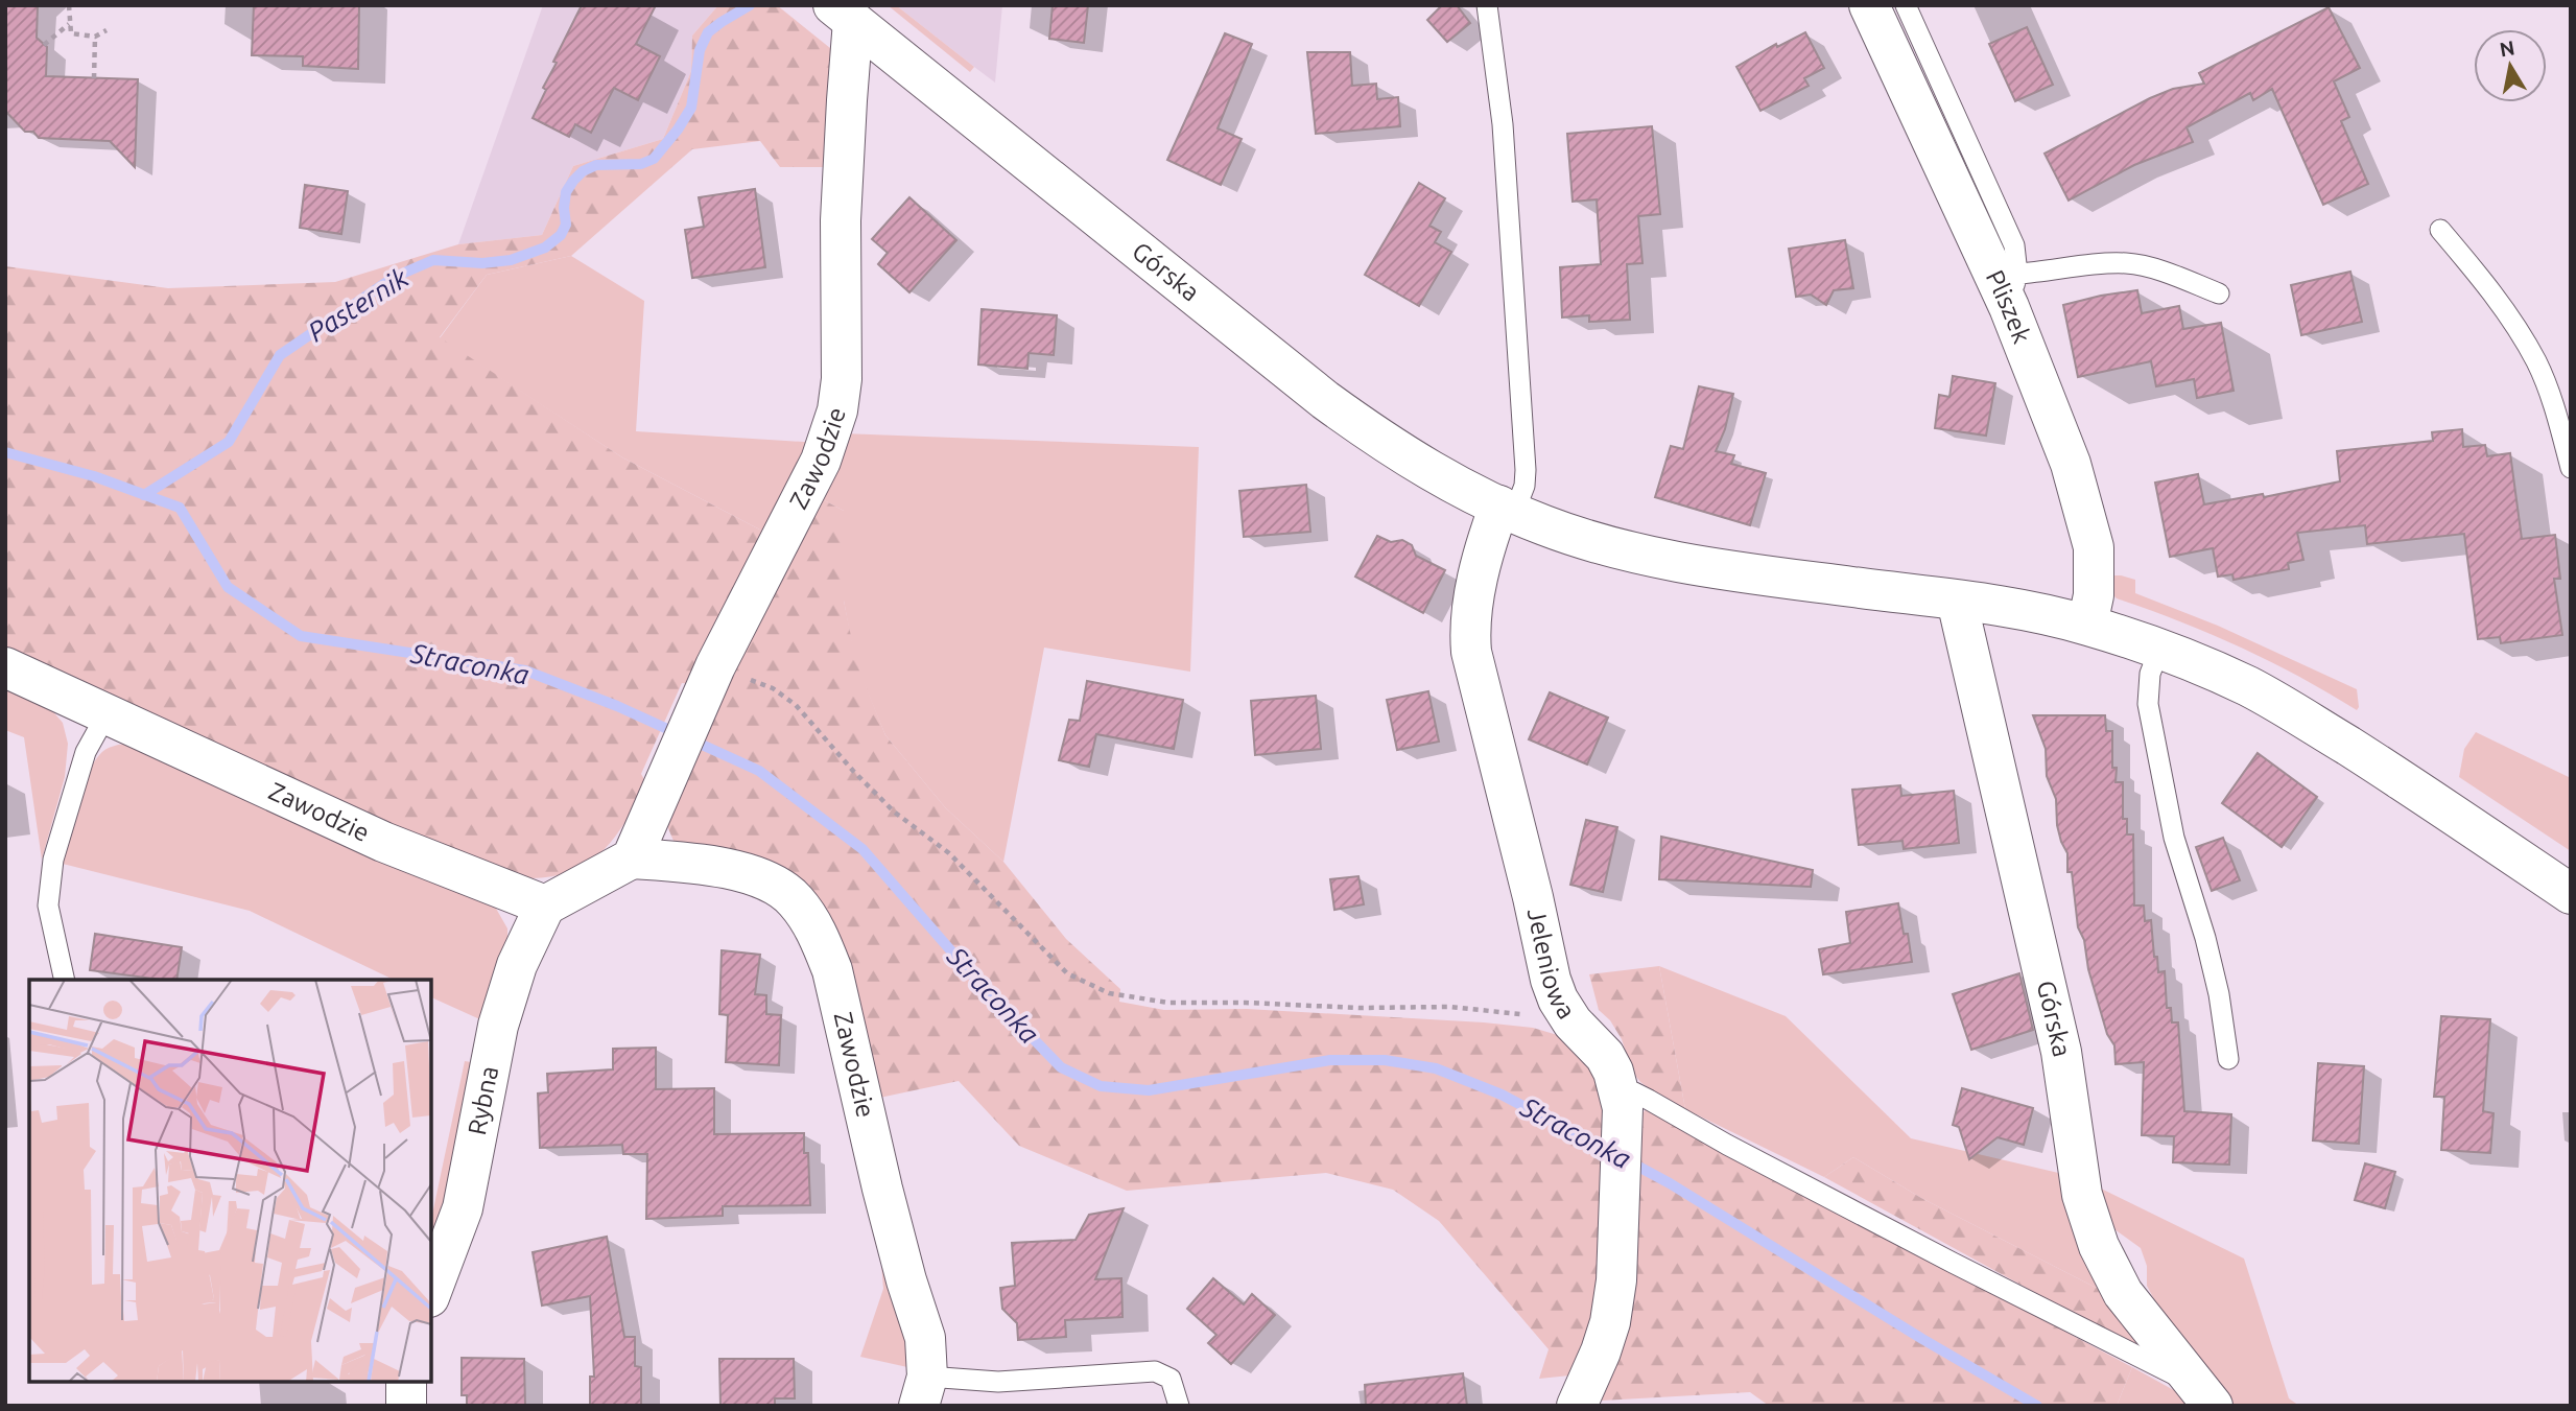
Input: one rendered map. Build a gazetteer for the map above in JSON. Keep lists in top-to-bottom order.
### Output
{
  "streets": {
    "street": [
      "Górska",
      "Pliszek",
      "Zawodzie",
      "Jeleniowa",
      "Rybna"
    ]
  },
  "crossings": [
    ["Górska", "Pliszek"],
    ["Górska", "Zawodzie"],
    ["Górska", "Jeleniowa"],
    ["Zawodzie", "Rybna"]
  ],
  "water": ["Pasternik", "Straconka"],
  "north": "top"
}
